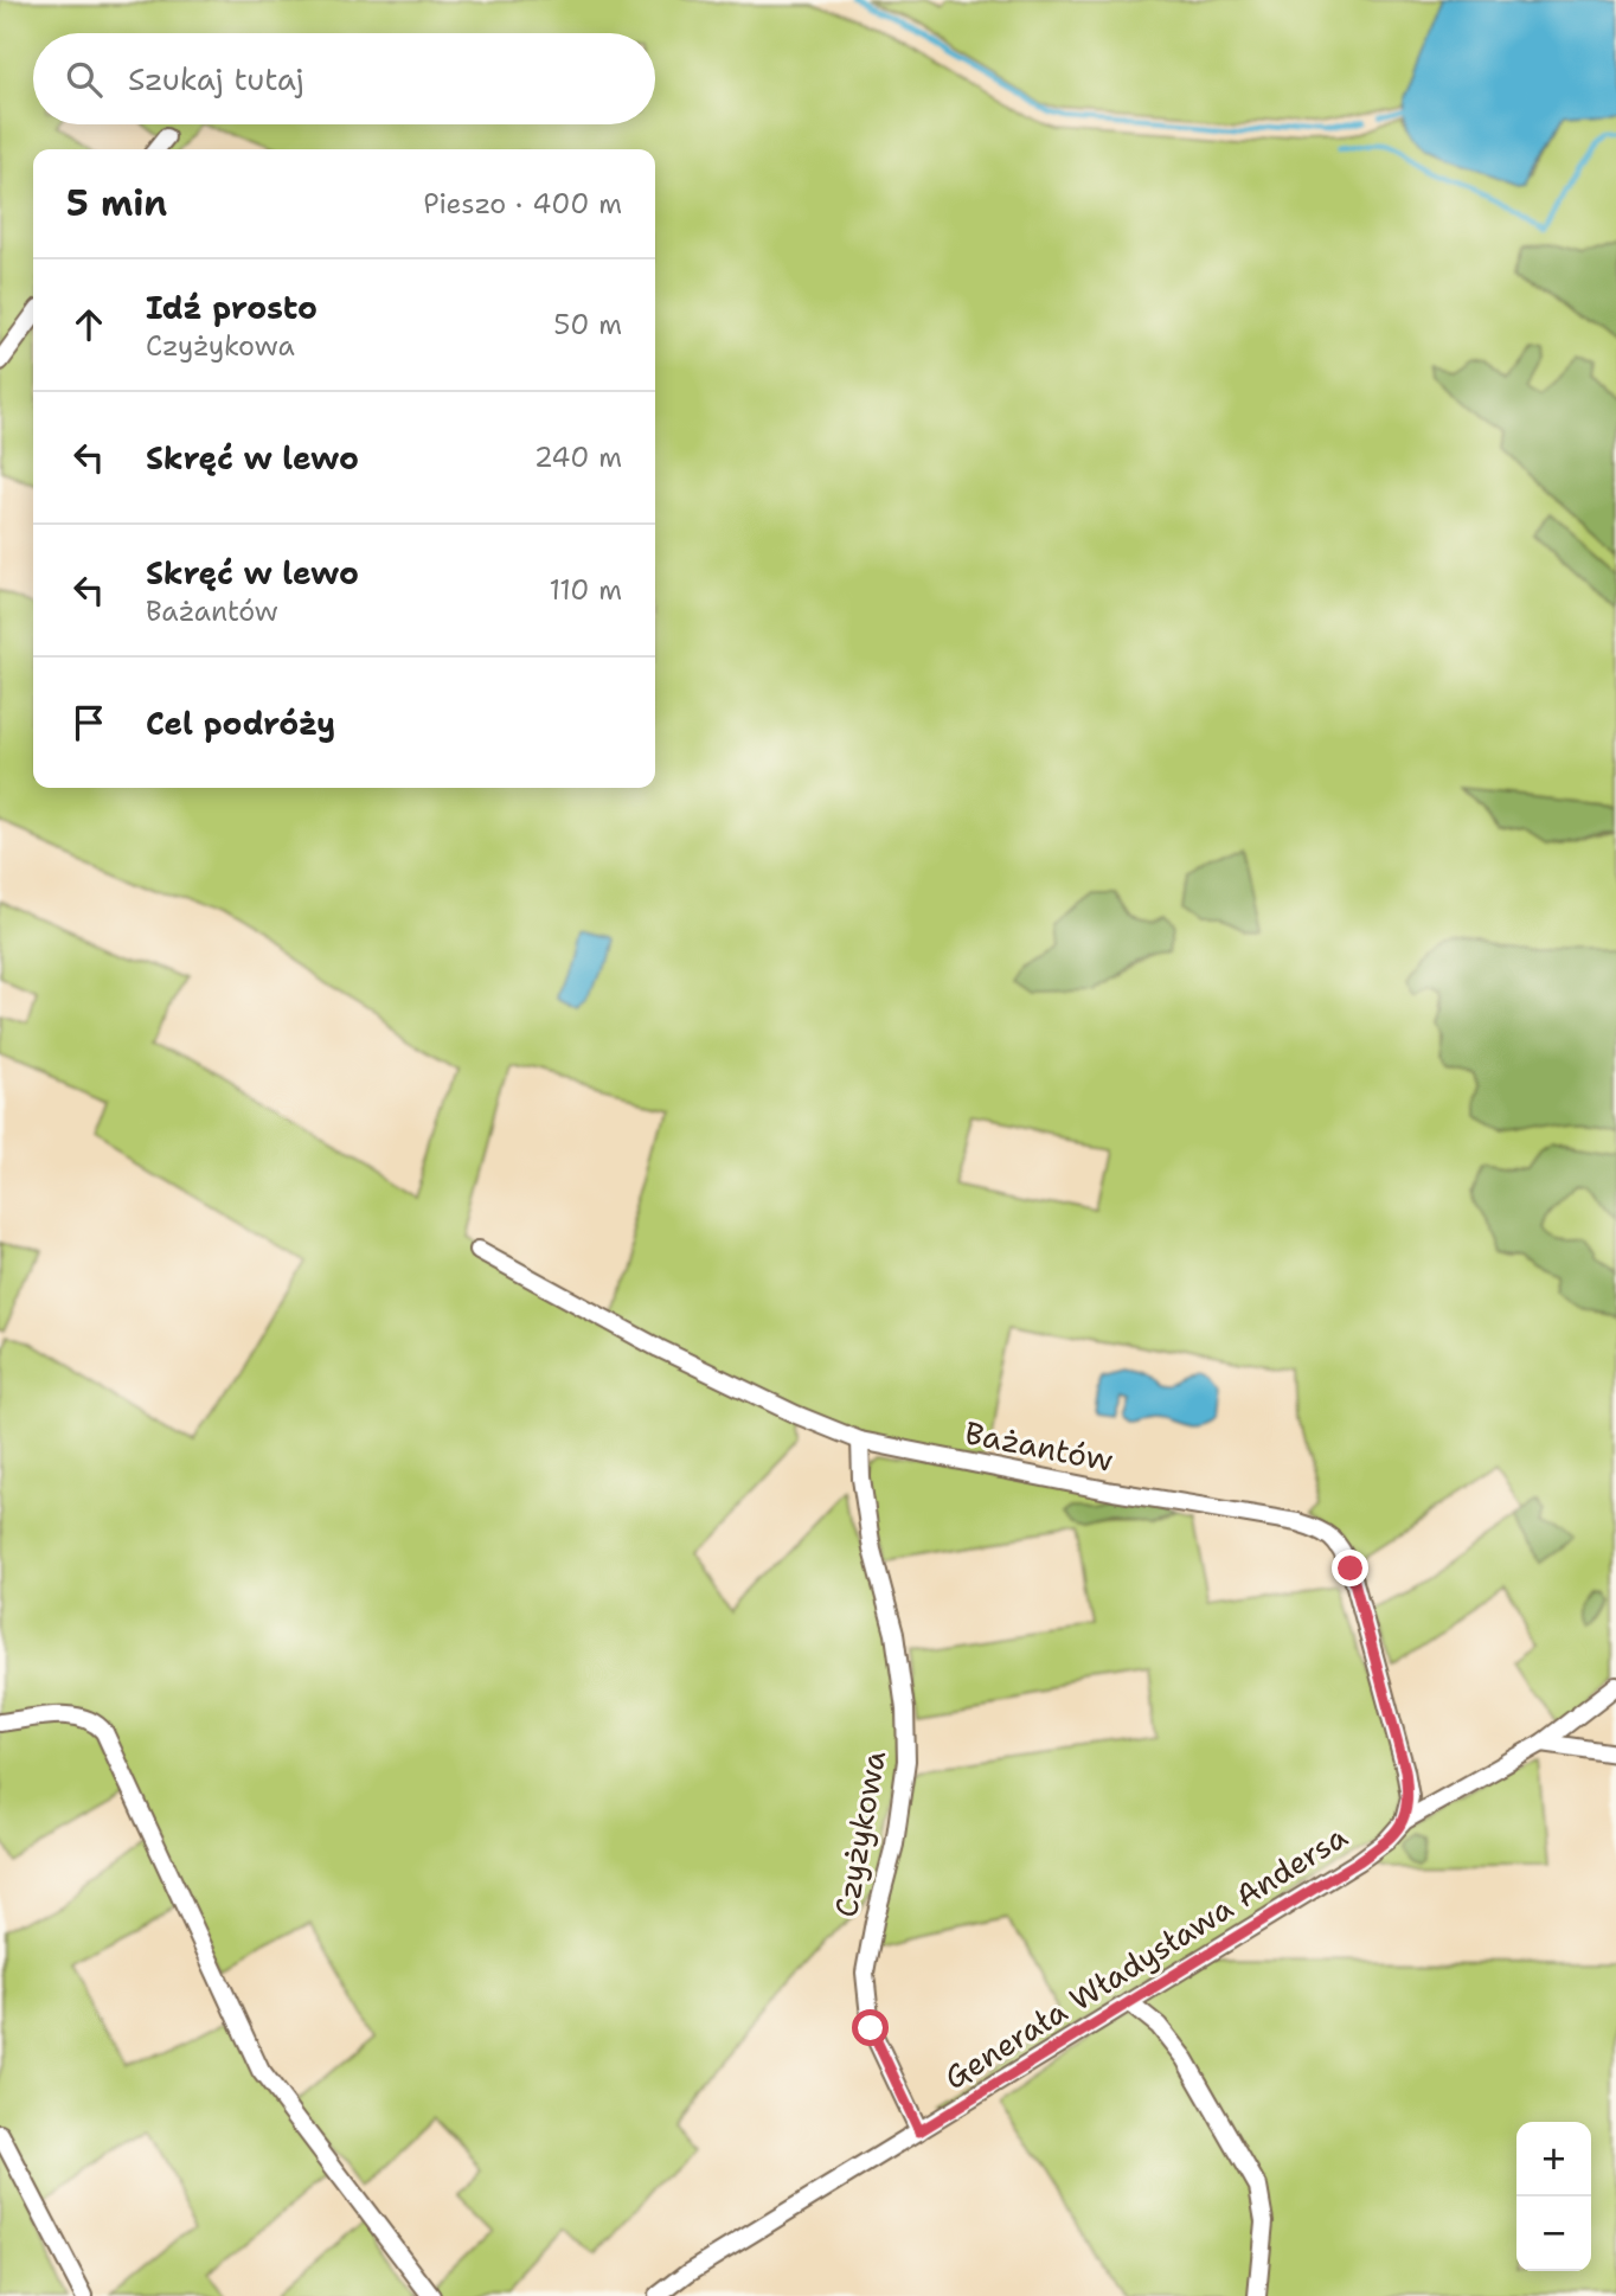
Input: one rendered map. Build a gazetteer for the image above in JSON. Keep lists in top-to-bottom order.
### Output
{
  "streets": {
    "street": ["Bażantów", "Czyżykowa", "Generała Władysława Andersa"]
  },
  "crossings": [
    ["Bażantów", "Czyżykowa"],
    ["Bażantów", "Generała Władysława Andersa"],
    ["Czyżykowa", "Generała Władysława Andersa"]
  ],
  "page": {
    "search": "Szukaj tutaj",
    "heading": ["5 min", "Pieszo · 400 m"],
    "list": [
      ["Idź prosto", "Czyżykowa", "50 m"],
      ["Skręć w lewo", "240 m"],
      ["Skręć w lewo", "Bażantów", "110 m"],
      "Cel podróży"
    ],
    "map_buttons": ["+", "−"]
  }
}
